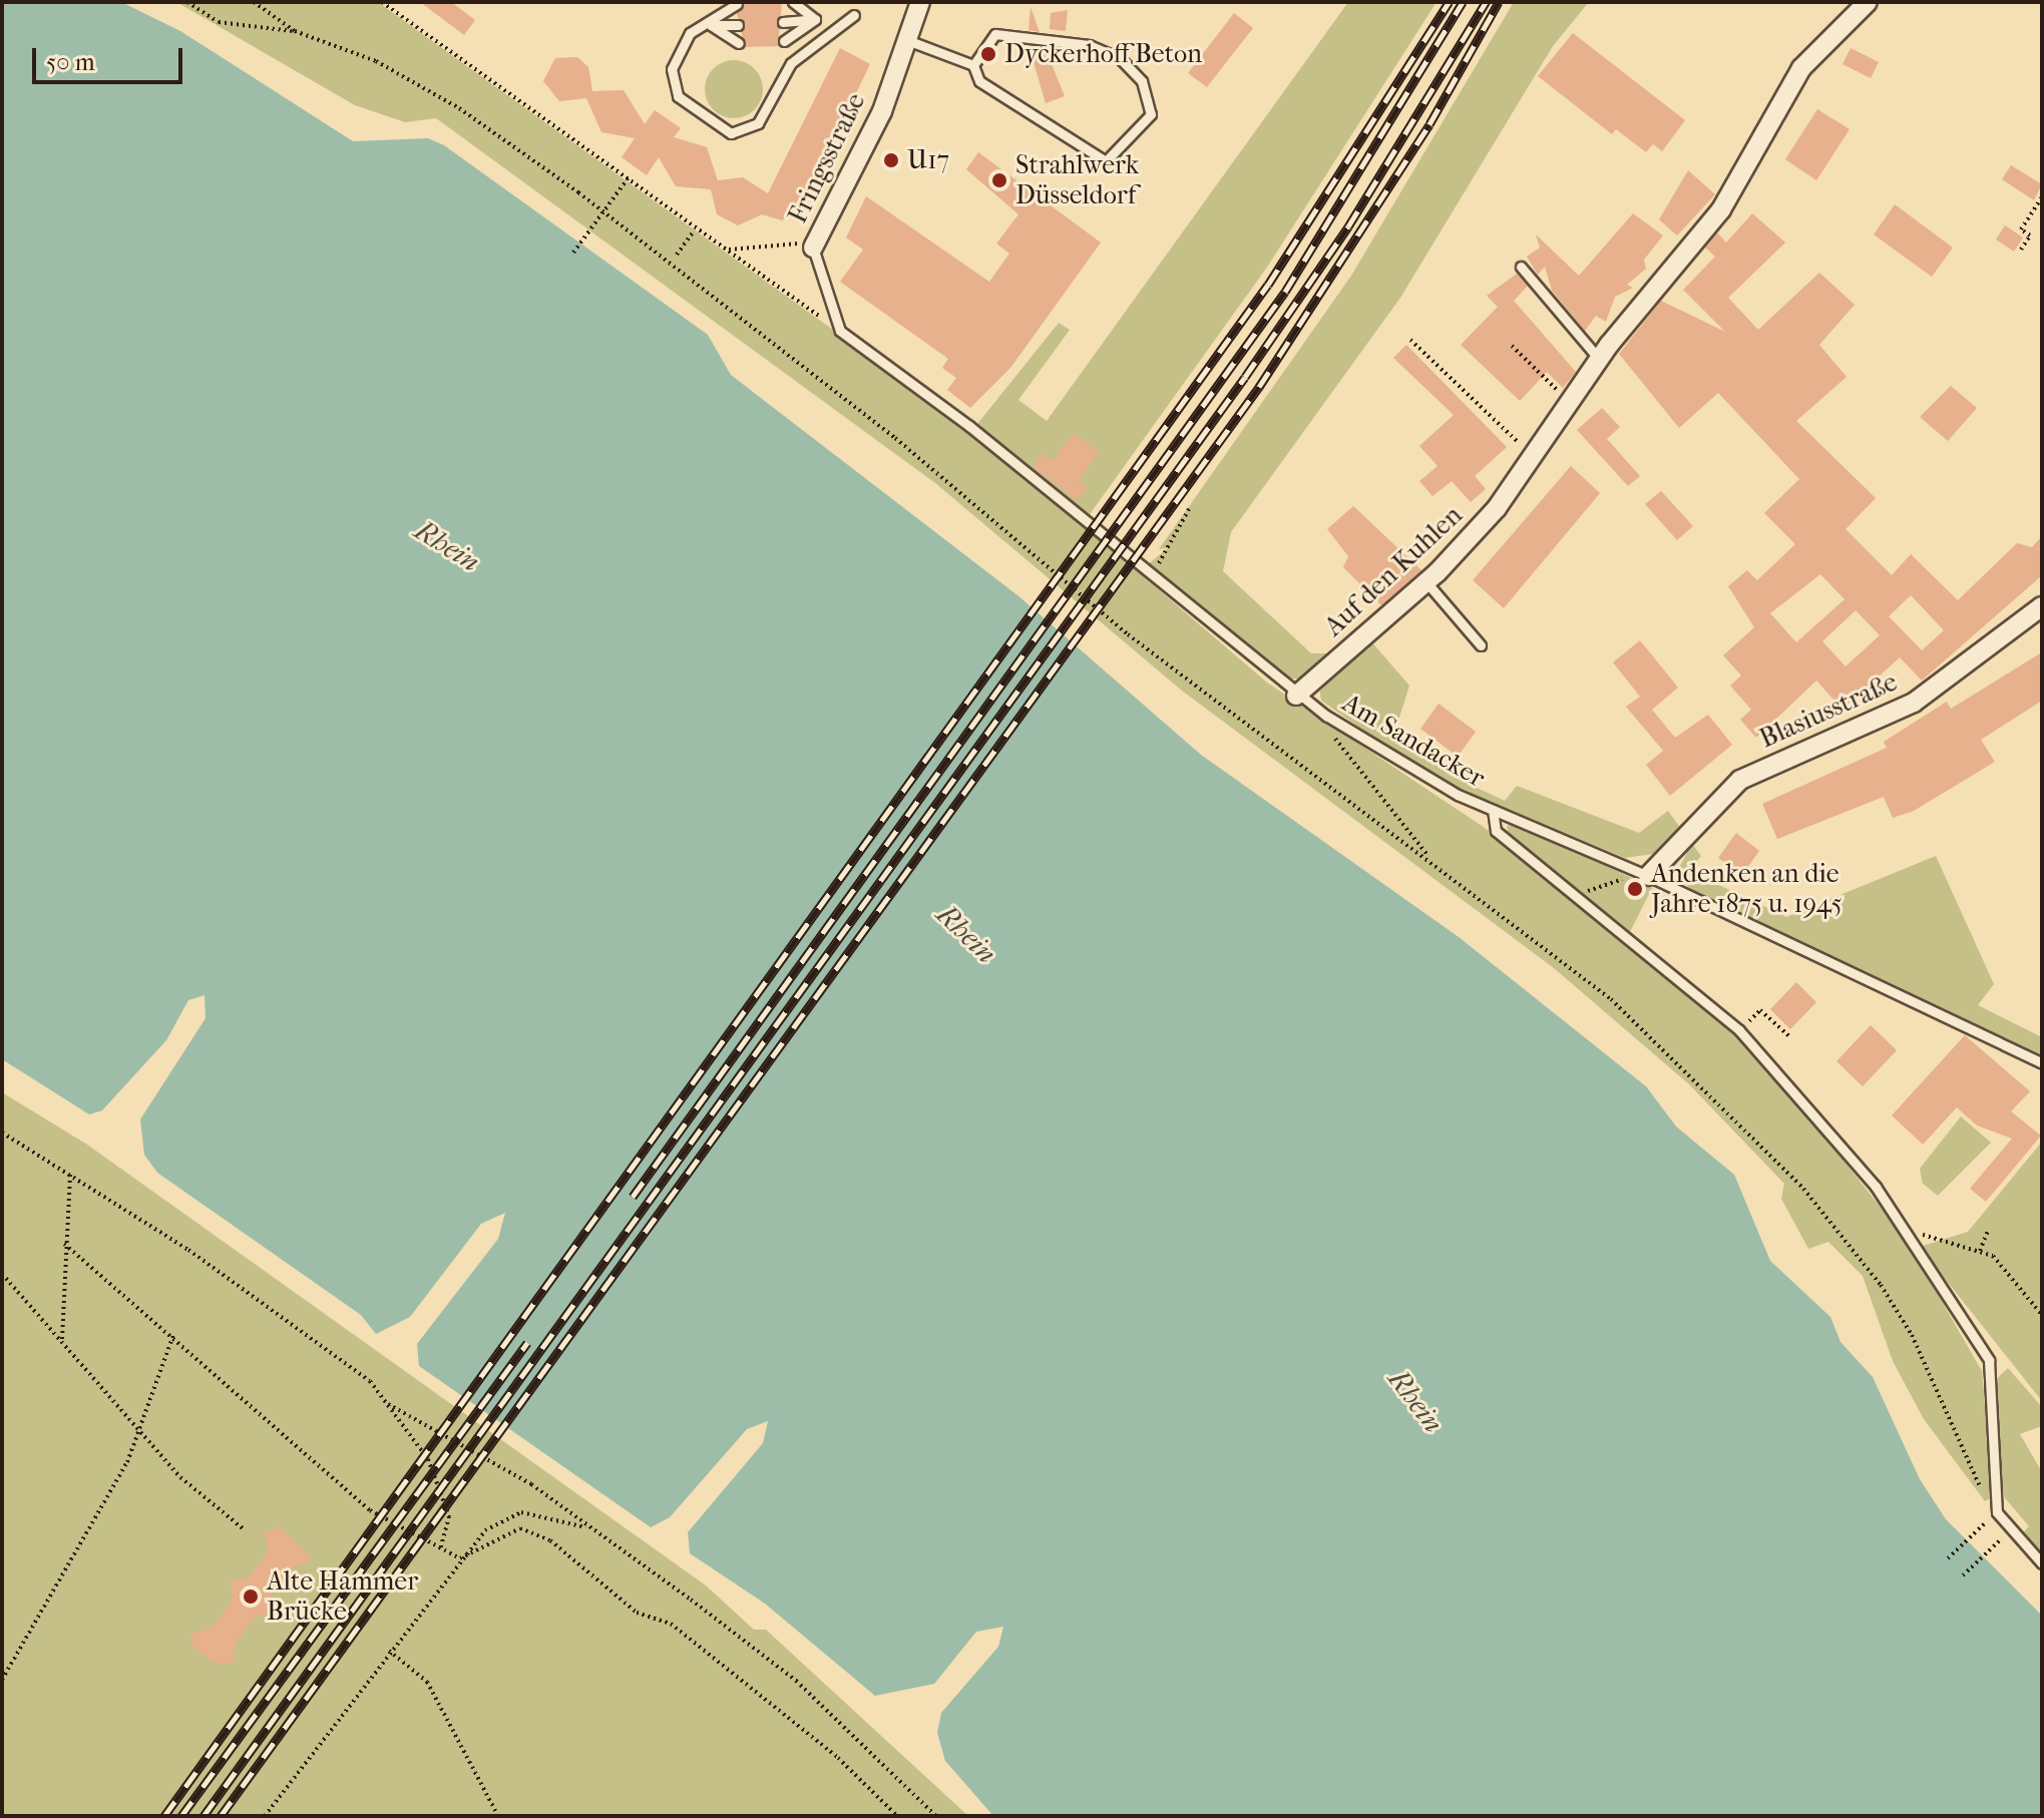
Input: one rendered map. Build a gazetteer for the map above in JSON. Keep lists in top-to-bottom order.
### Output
{
  "streets": {
    "street": ["Fringsstraße", "Auf den Kuhlen", "Blasiusstraße"],
    "lane": ["Am Sandacker"]
  },
  "crossings": [
    ["Auf den Kuhlen", "Am Sandacker"],
    ["Blasiusstraße", "Am Sandacker"]
  ],
  "water": ["Rhein"],
  "places": [
    "Dyckerhoff Beton",
    "U17",
    "Strahlwerk Düsseldorf",
    "Andenken an die Jahre 1875 u. 1945",
    "Alte Hammer Brücke"
  ],
  "scale_bar": "50 m"
}
